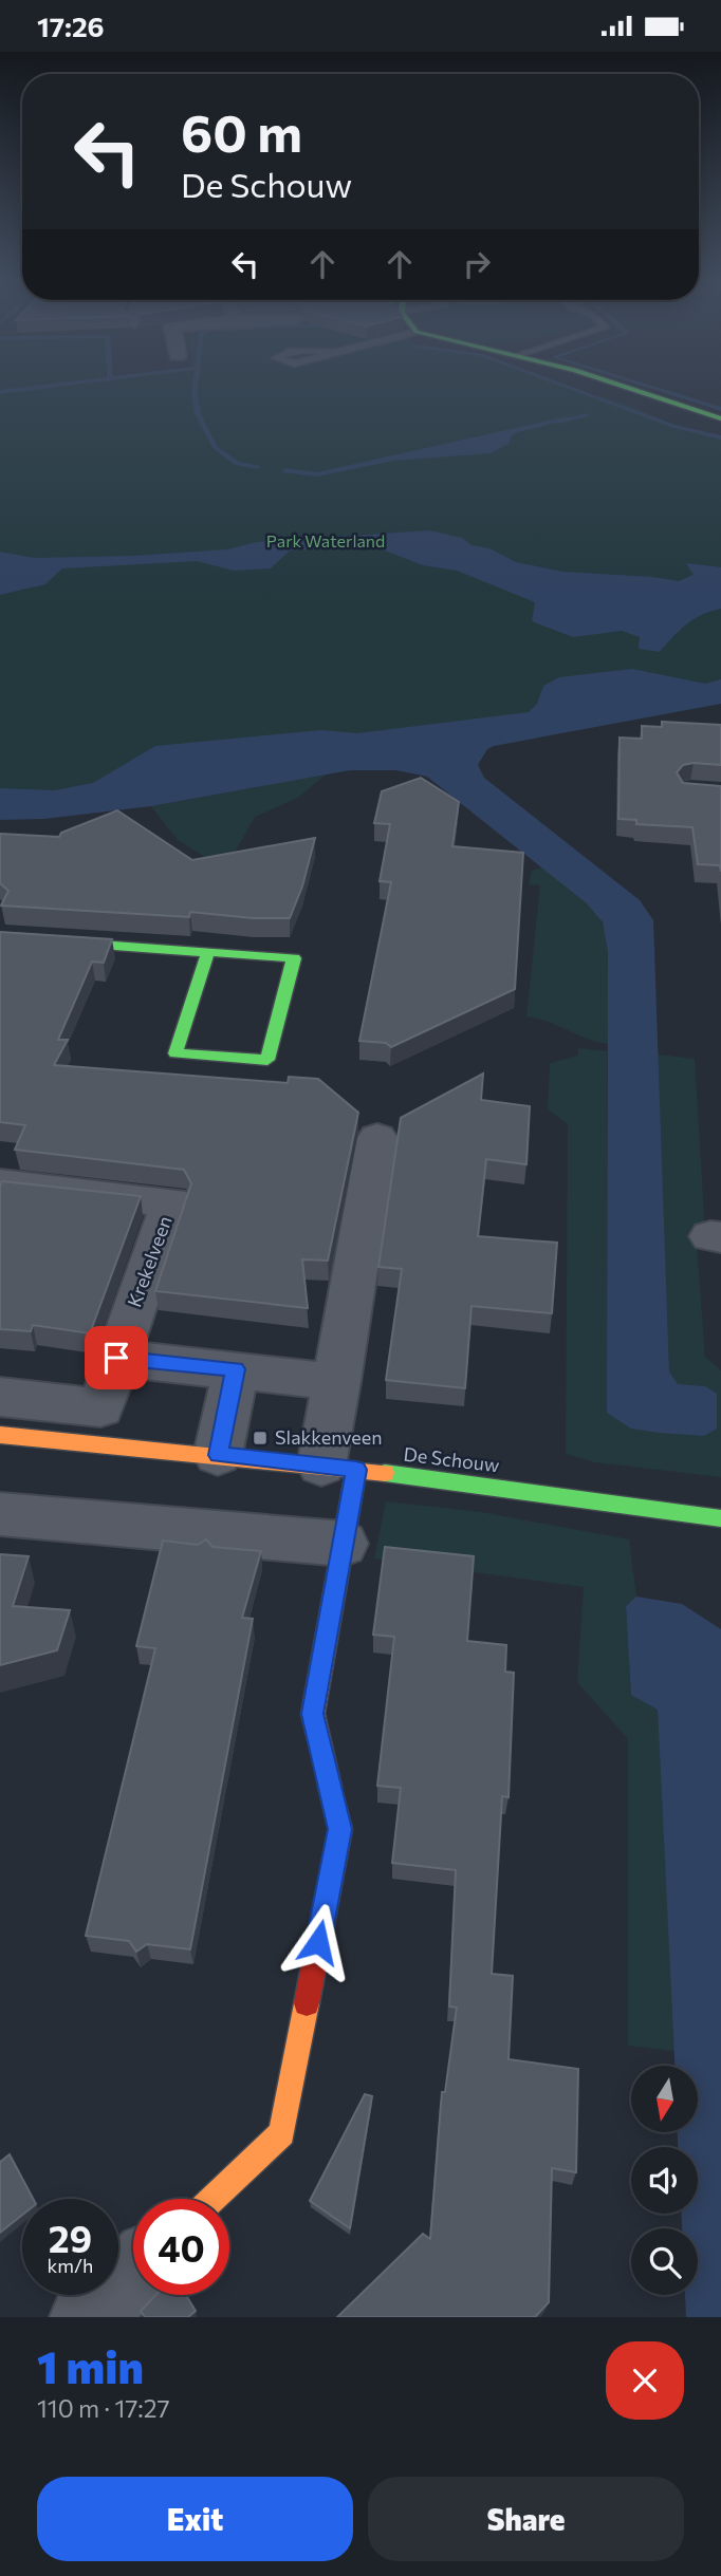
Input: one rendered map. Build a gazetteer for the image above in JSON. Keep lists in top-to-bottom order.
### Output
{
  "streets": {
    "street": ["Krekelveen", "De Schouw"]
  },
  "parks": ["Park Waterland"],
  "places": {
    "transit": ["Slakkenveen"]
  },
  "north": "bottom",
  "page": {
    "status": "17:26",
    "turn": ["60 m", "De Schouw"],
    "speed": "29 km/h",
    "limit": "40",
    "heading": ["1 min", "110 m · 17:27"],
    "buttons": ["Exit", "Share"]
  }
}
